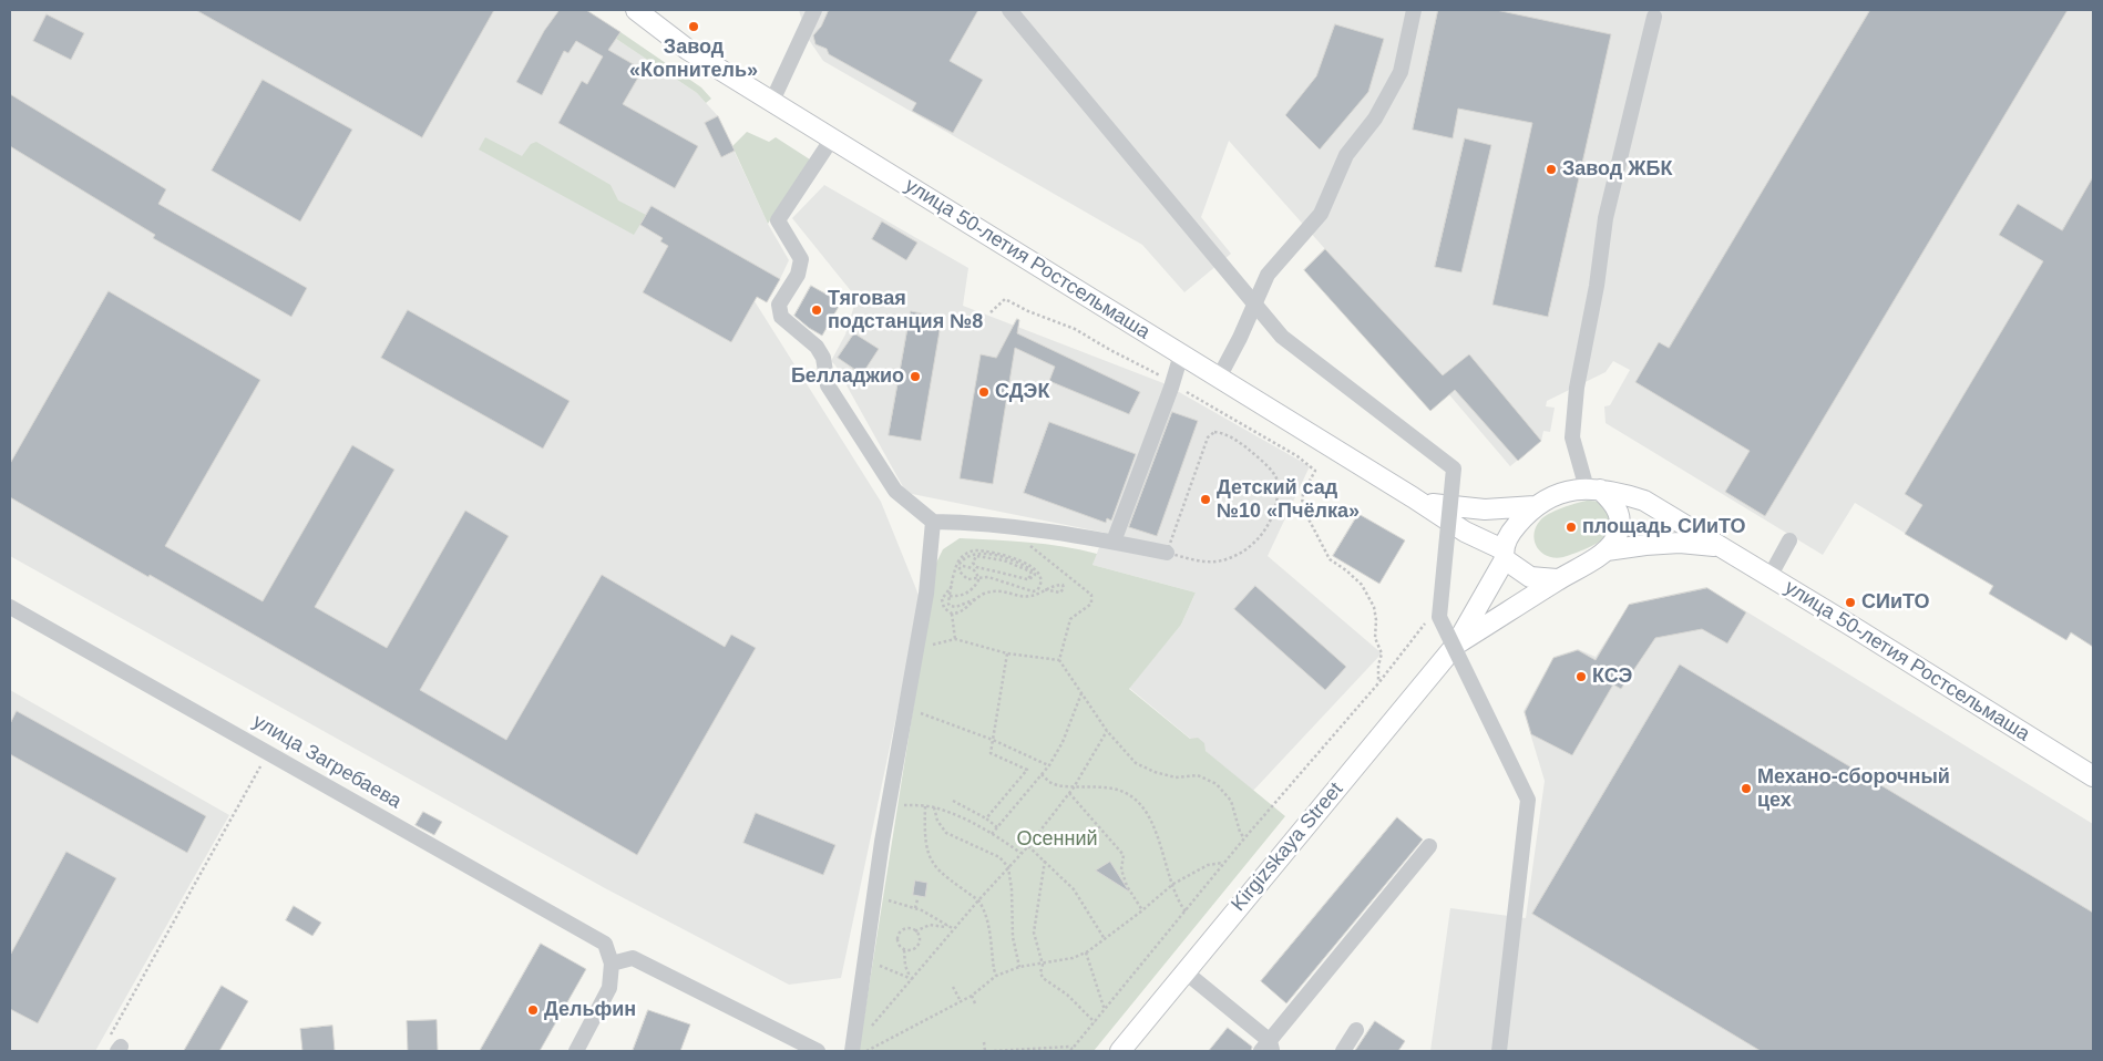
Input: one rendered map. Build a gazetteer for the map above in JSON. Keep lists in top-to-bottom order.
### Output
{
  "streets": {
    "main road": ["улица 50-летия Ростсельмаша", "Kirgizskaya Street"],
    "street": ["улица Загребаева"]
  },
  "parks": ["Осенний"],
  "places": [
    "Завод «Копнитель»",
    "Завод ЖБК",
    "Тяговая подстанция №8",
    "Белладжио",
    "СДЭК",
    "Детский сад №10 «Пчёлка»",
    "площадь СИиТО",
    "СИиТО",
    "КСЭ",
    "Механо-сборочный цех",
    "Дельфин"
  ]
}
